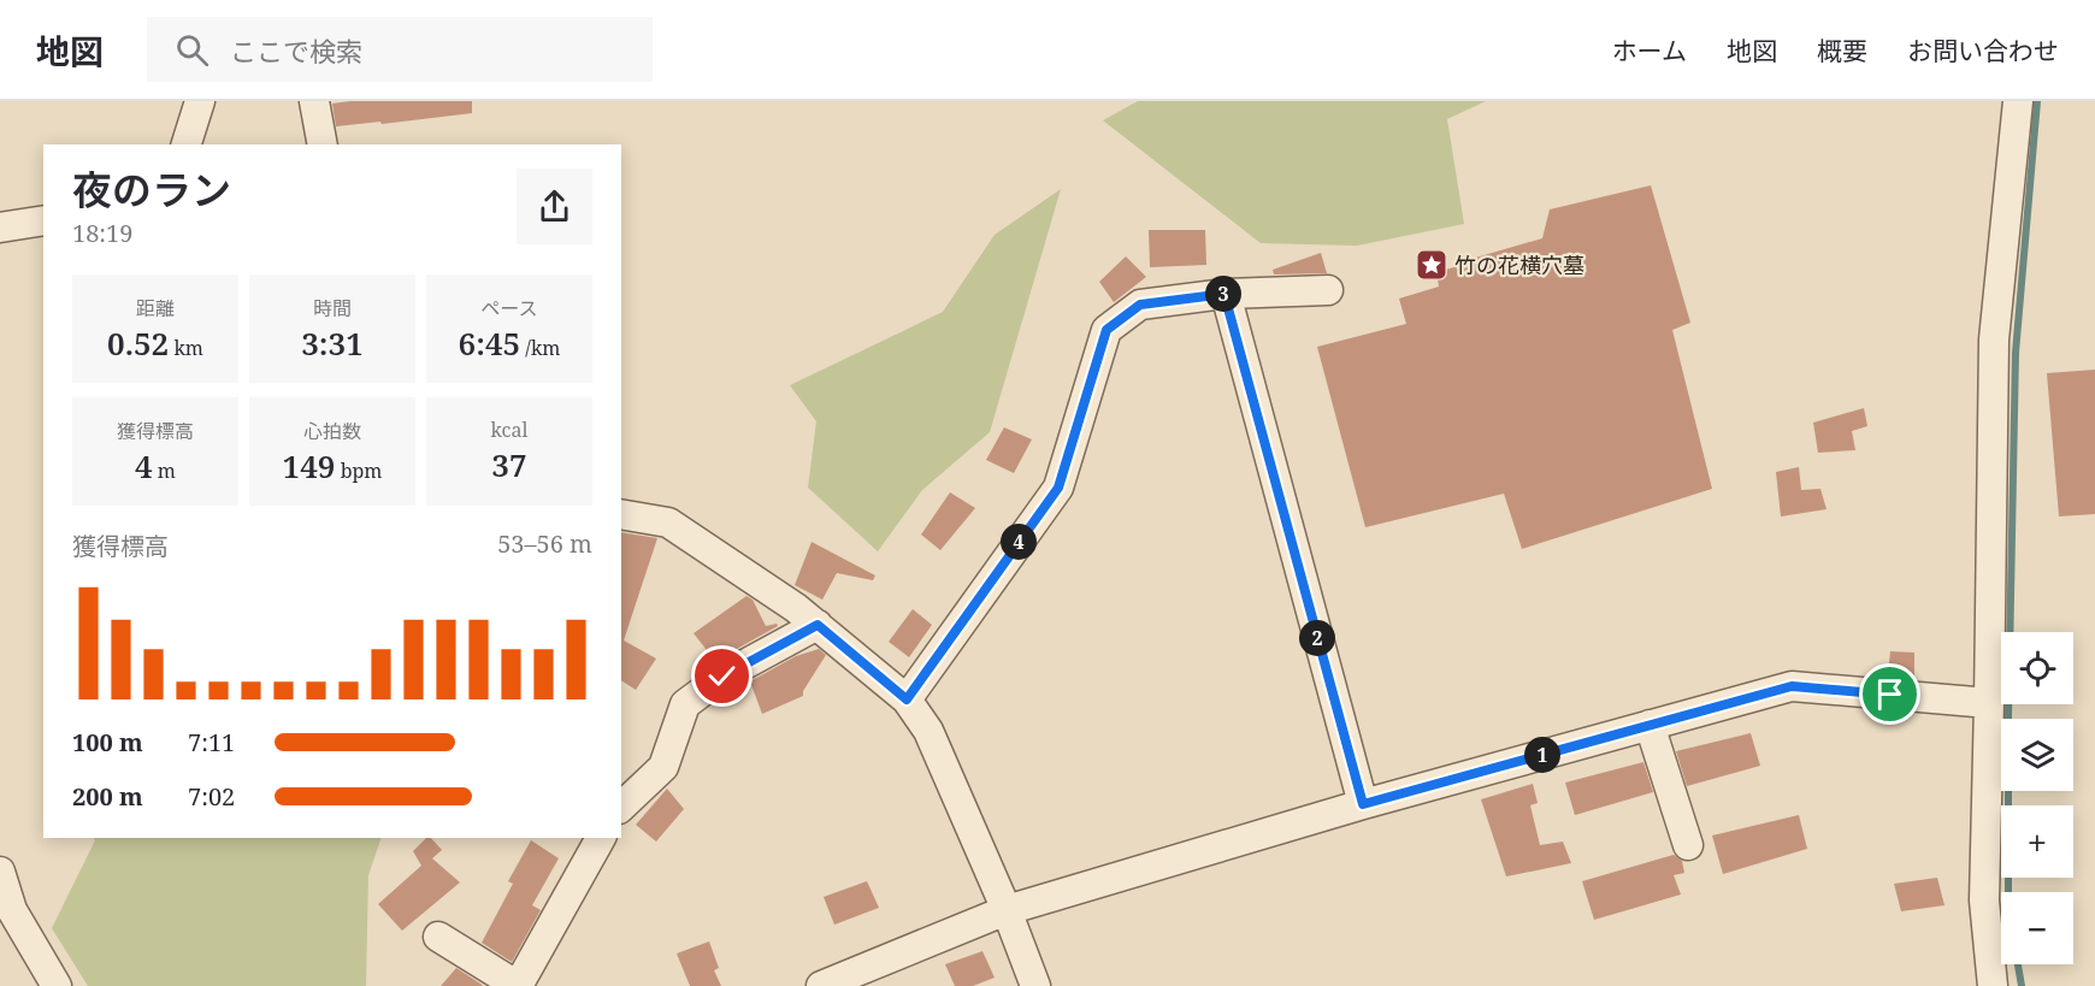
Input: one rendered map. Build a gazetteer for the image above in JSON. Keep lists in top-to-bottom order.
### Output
{
  "places": {
    "place": ["竹の花横穴墓"]
  },
  "page": {
    "header": "地図",
    "search": "ここで検索",
    "nav": [
      "ホーム",
      "地図",
      "概要",
      "お問い合わせ"
    ],
    "heading": ["夜のラン", "18:19"],
    "stats": [
      ["距離", "0.52 km"],
      ["時間", "3:31"],
      ["ペース", "6:45 /km"],
      ["獲得標高", "4 m"],
      ["心拍数", "149 bpm"],
      ["kcal", "37"]
    ],
    "pins": [
      "3",
      "4",
      "2",
      "1"
    ],
    "chart": ["獲得標高", "53–56 m"],
    "map_buttons": ["+", "−"],
    "list": [
      {
        "name": "100 m",
        "note": "7:11"
      },
      {
        "name": "200 m",
        "note": "7:02"
      }
    ]
  }
}
